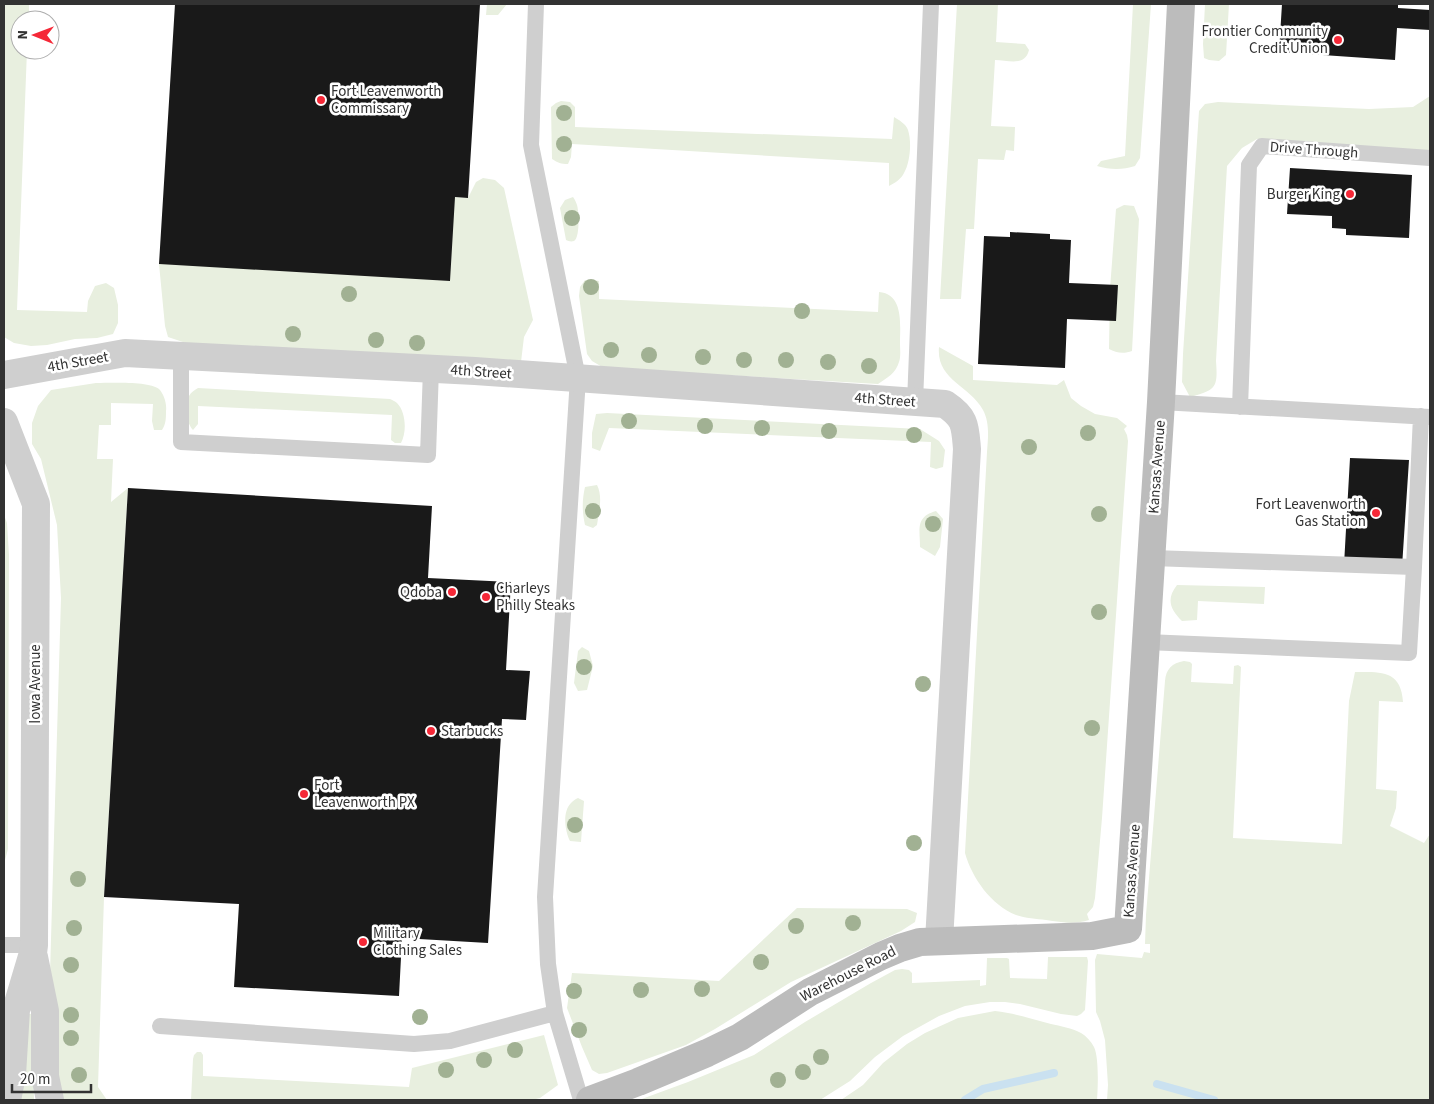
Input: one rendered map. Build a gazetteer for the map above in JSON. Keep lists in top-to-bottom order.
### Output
{
  "streets": {
    "street": [
      "4th Street",
      "Kansas Avenue",
      "Iowa Avenue",
      "Warehouse Road"
    ],
    "lane": ["Drive Through"]
  },
  "crossings": [
    ["4th Street", "Warehouse Road"],
    ["Kansas Avenue", "Warehouse Road"]
  ],
  "places": [
    "Frontier Community Credit Union",
    "Fort Leavenworth Commissary",
    "Burger King",
    "Fort Leavenworth Gas Station",
    "Qdoba",
    "Charleys Philly Steaks",
    "Starbucks",
    "Fort Leavenworth PX",
    "Military Clothing Sales"
  ],
  "scale_bar": "20 m",
  "north": "left"
}
